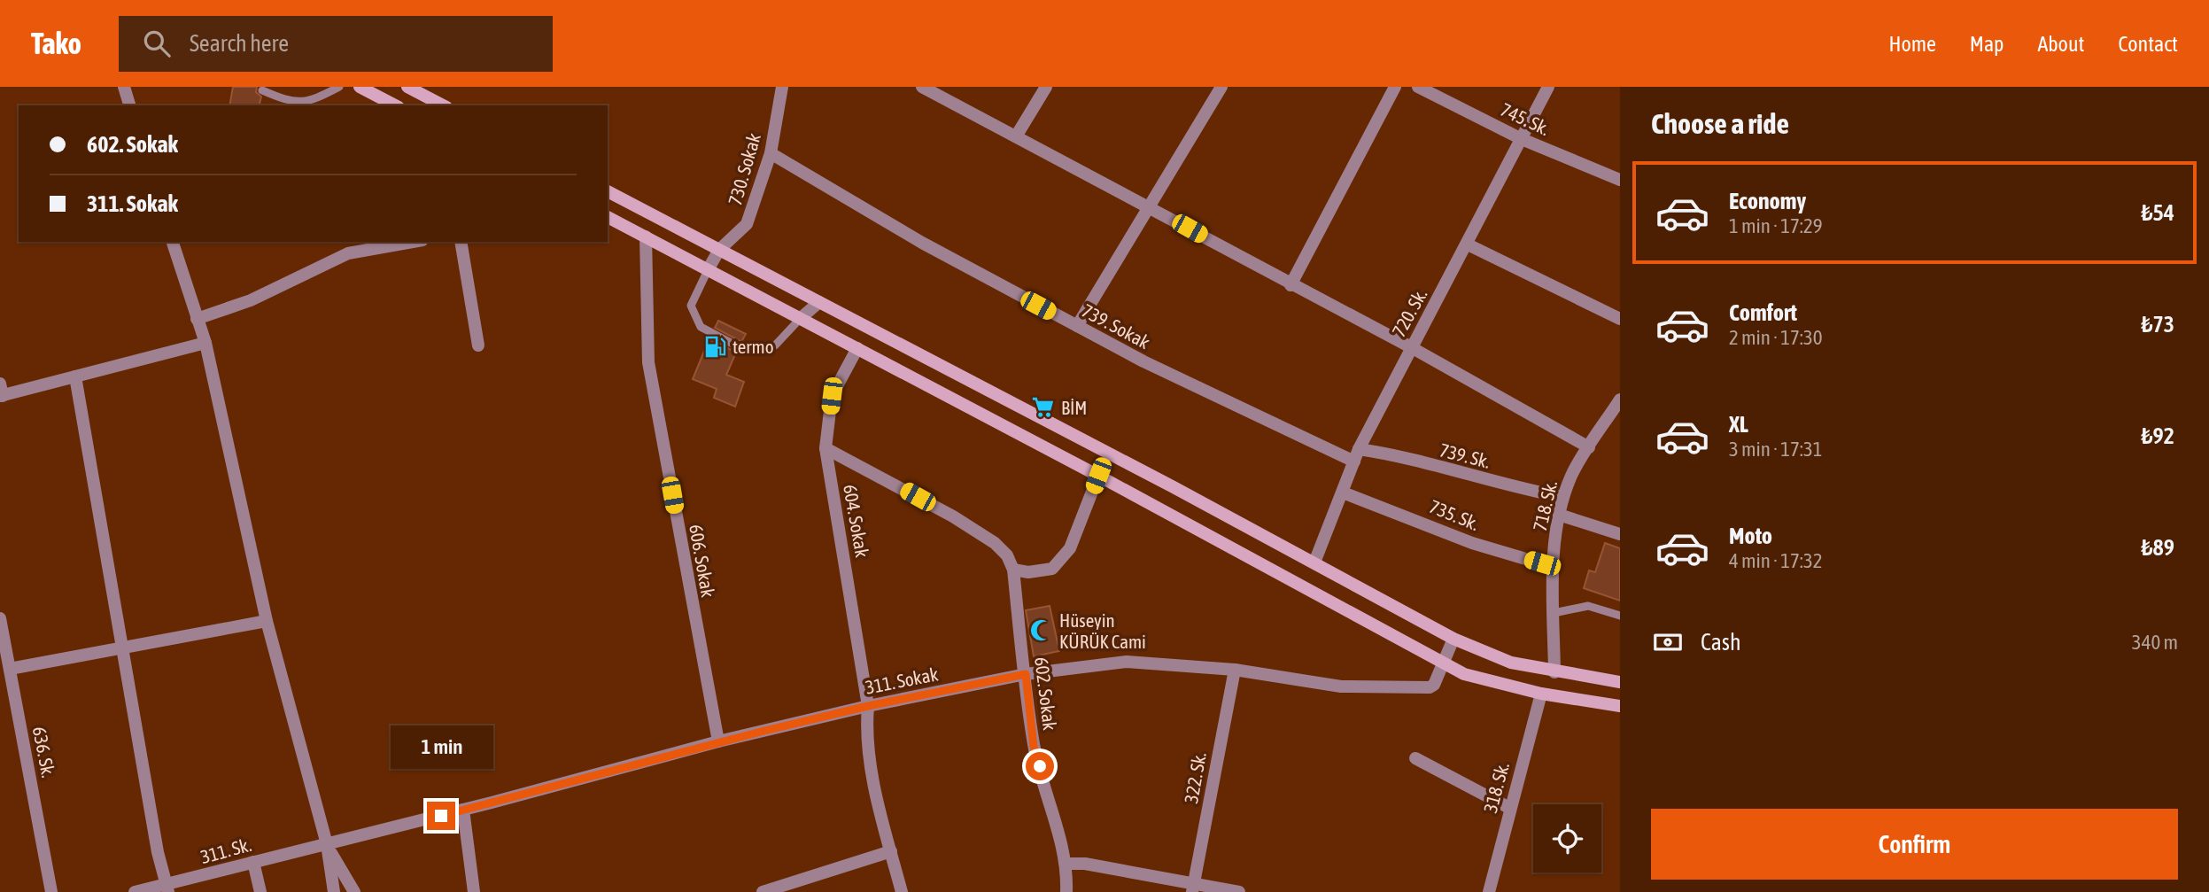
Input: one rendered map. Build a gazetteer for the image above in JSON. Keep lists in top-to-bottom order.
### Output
{
  "streets": {
    "street": [
      "745. Sk.",
      "730. Sokak",
      "720. Sk.",
      "739. Sokak",
      "739. Sk.",
      "718. Sk.",
      "735. Sk.",
      "604. Sokak",
      "606. Sokak",
      "311. Sokak",
      "602. Sokak",
      "636. Sk.",
      "322. Sk.",
      "318. Sk.",
      "311. Sk."
    ]
  },
  "crossings": [
    ["745. Sk.", "720. Sk."],
    ["730. Sokak", "739. Sokak"],
    ["720. Sk.", "739. Sokak"],
    ["720. Sk.", "739. Sk."],
    ["720. Sk.", "735. Sk."],
    ["739. Sokak", "739. Sk."],
    ["739. Sk.", "718. Sk."],
    ["718. Sk.", "735. Sk."],
    ["604. Sokak", "311. Sokak"],
    ["606. Sokak", "311. Sokak"],
    ["311. Sokak", "602. Sokak"],
    ["311. Sokak", "322. Sk."],
    ["311. Sokak", "311. Sk."]
  ],
  "places": {
    "fuel station": ["termo"],
    "supermarket": ["BİM"],
    "mosque": ["Hüseyin KÜRÜK Cami"]
  },
  "page": {
    "header": "Tako",
    "search": "Search here",
    "nav": [
      "Home",
      "Map",
      "About",
      "Contact"
    ],
    "heading": "Choose a ride",
    "banner": ["602. Sokak", "311. Sokak"],
    "list": [
      {
        "name": "Economy",
        "note": "1 min · 17:29",
        "value": "₺54"
      },
      {
        "name": "Comfort",
        "note": "2 min · 17:30",
        "value": "₺73"
      },
      {
        "name": "XL",
        "note": "3 min · 17:31",
        "value": "₺92"
      },
      {
        "name": "Moto",
        "note": "4 min · 17:32",
        "value": "₺89"
      }
    ],
    "pay": ["Cash", "340 m"],
    "bubble": "1 min",
    "buttons": "Confirm"
  }
}
